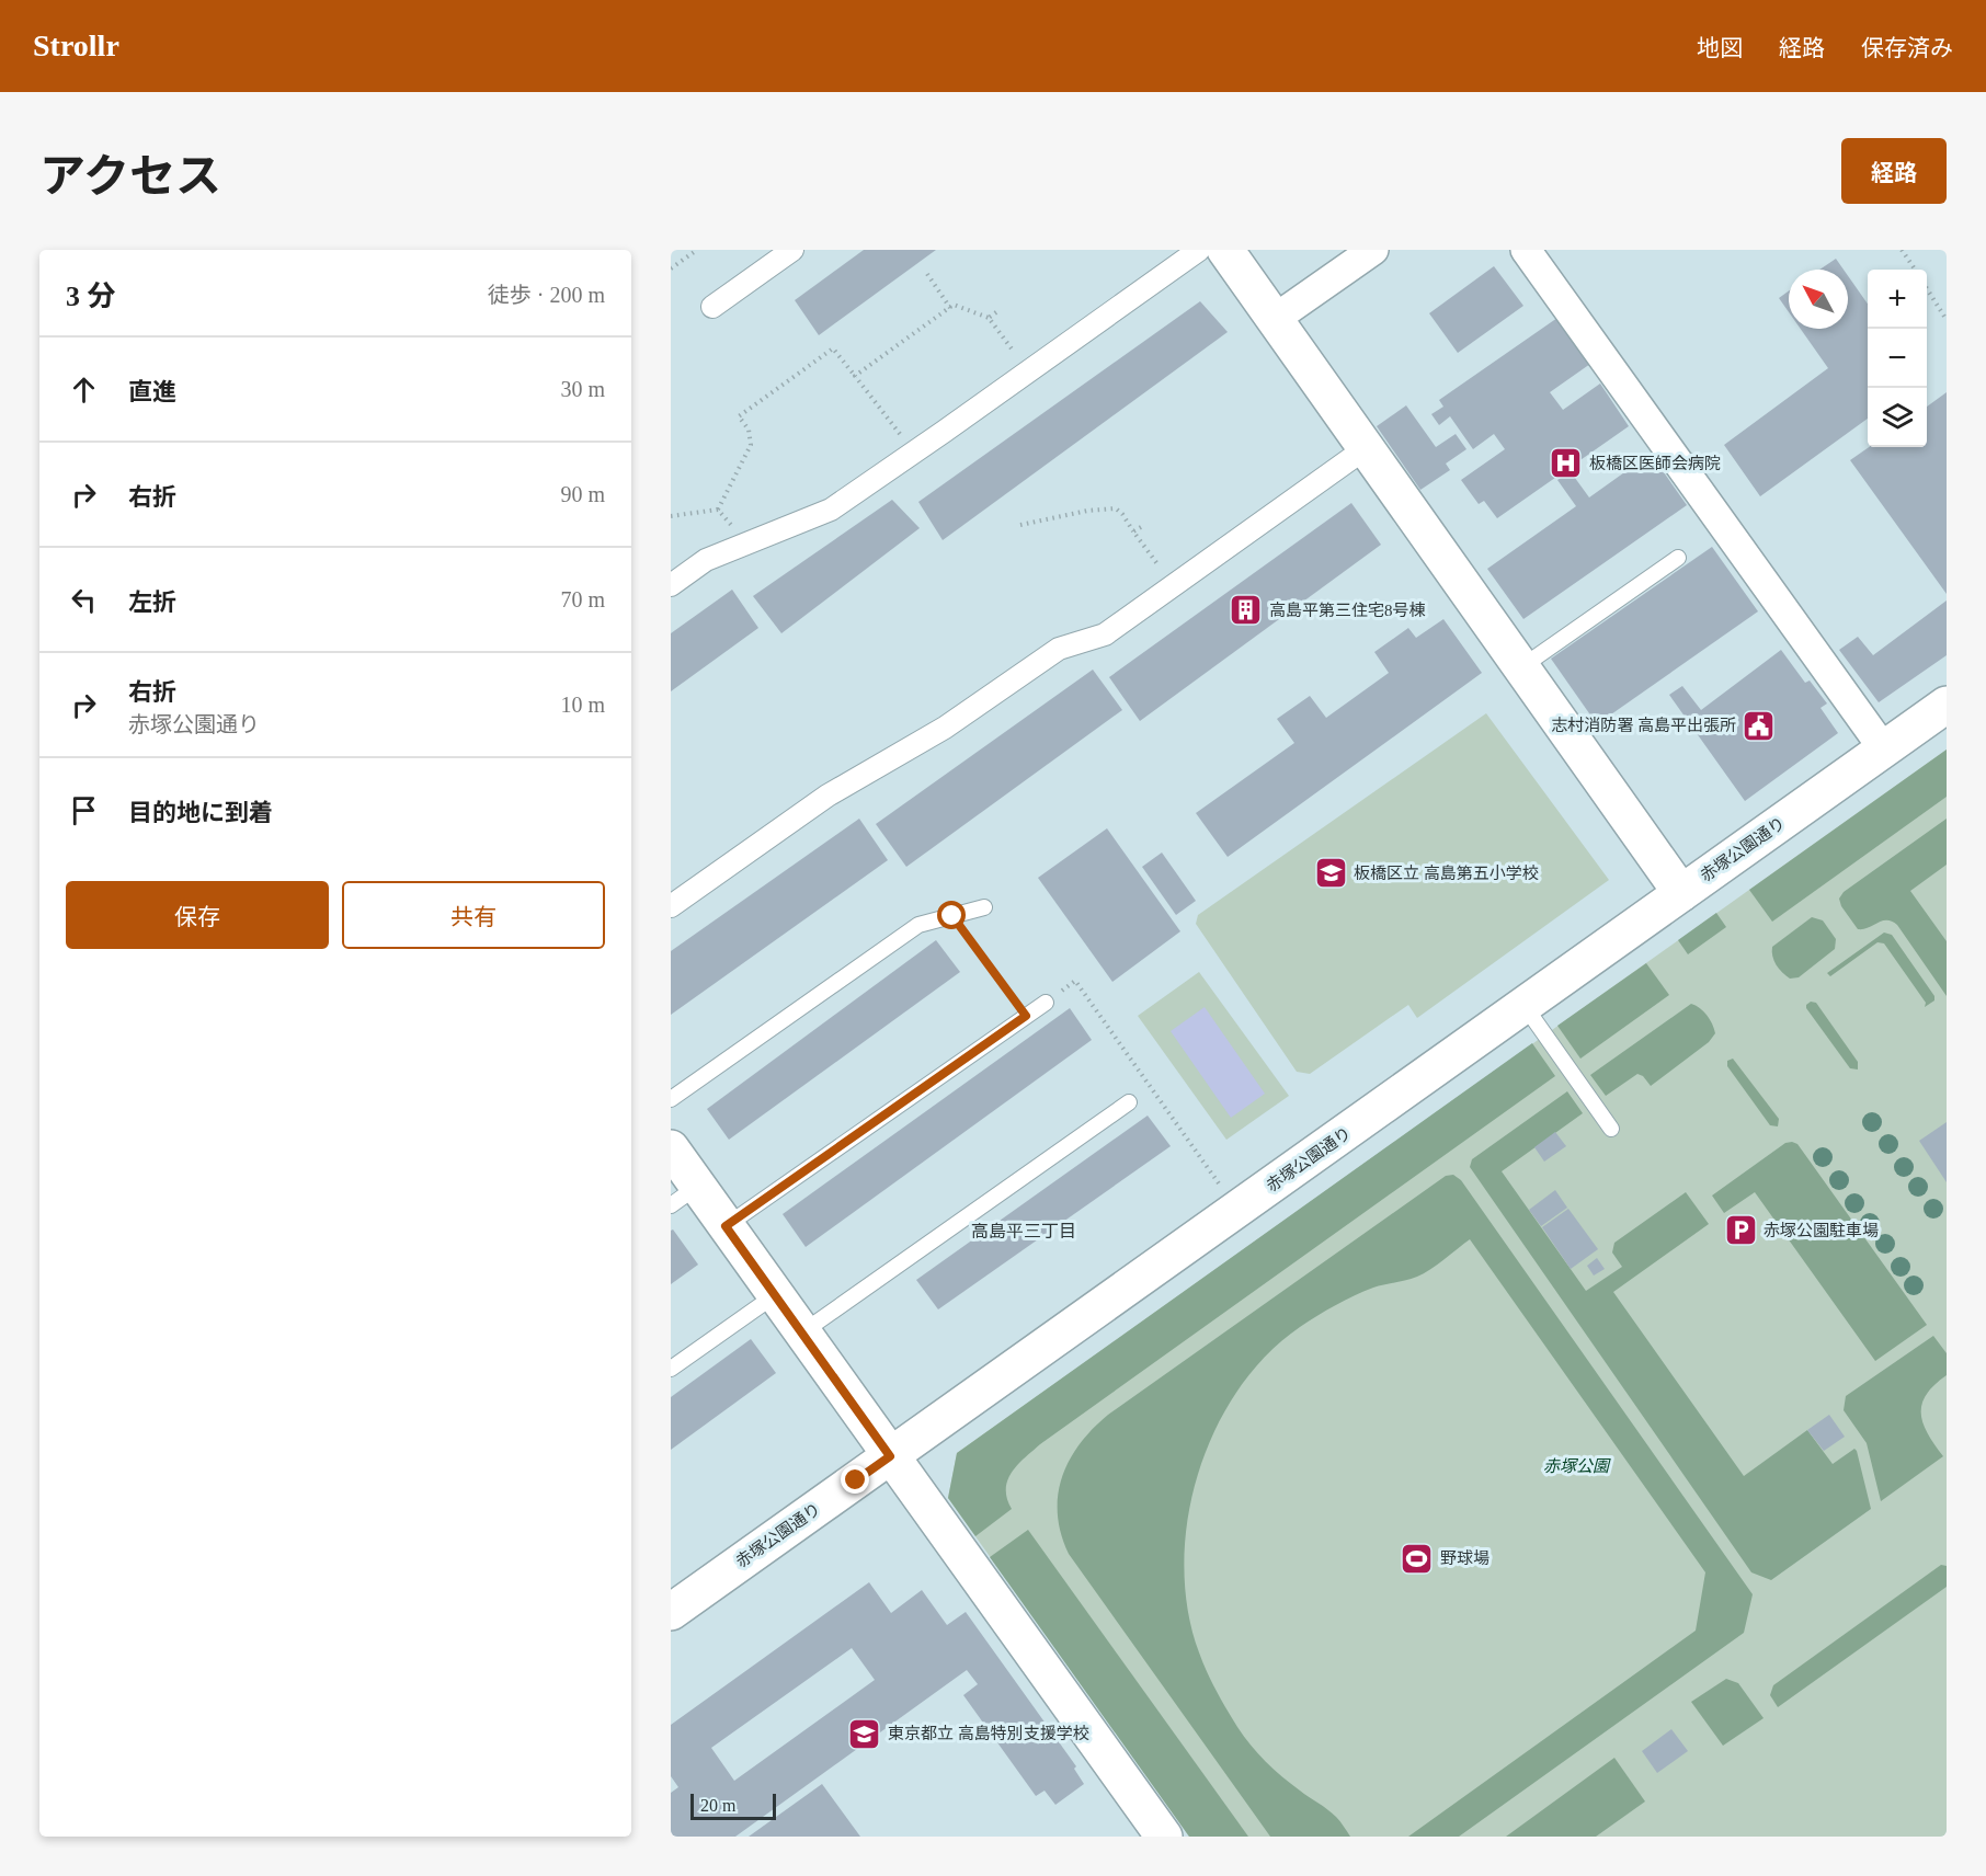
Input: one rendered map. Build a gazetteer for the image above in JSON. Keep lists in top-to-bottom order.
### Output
{
  "streets": {
    "street": ["赤塚公園通り"]
  },
  "districts": ["高島平三丁目"],
  "parks": ["赤塚公園"],
  "places": {
    "hospital": ["板橋区医師会病院"],
    "building": ["高島平第三住宅8号棟"],
    "public building": ["志村消防署 高島平出張所"],
    "school or university": ["板橋区立 高島第五小学校", "東京都立 高島特別支援学校"],
    "parking": ["赤塚公園駐車場"],
    "sports": ["野球場"]
  },
  "scale_bar": "20 m",
  "north": "top left",
  "page": {
    "header": "Strollr",
    "nav": ["地図", "経路", "保存済み"],
    "title": "アクセス",
    "buttons": [
      "経路",
      ["保存", "共有"]
    ],
    "heading": ["3 分", "徒歩 · 200 m"],
    "map_buttons": ["+", "−"],
    "list": [
      ["直進", "30 m"],
      ["右折", "90 m"],
      ["左折", "70 m"],
      ["右折", "赤塚公園通り", "10 m"],
      "目的地に到着"
    ],
    "scale": "20 m"
  }
}
